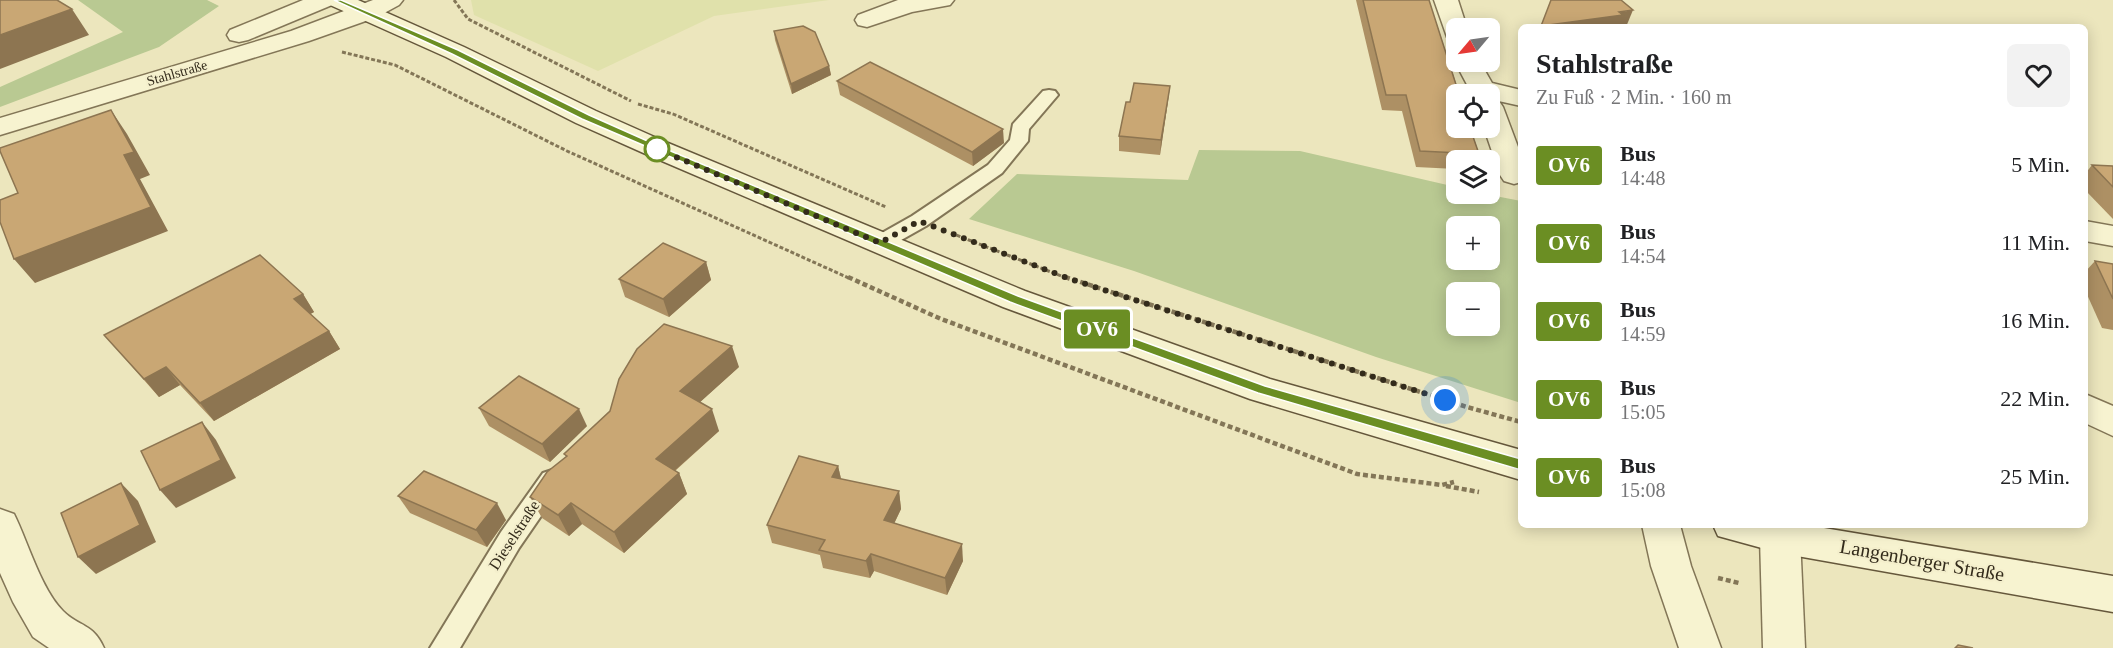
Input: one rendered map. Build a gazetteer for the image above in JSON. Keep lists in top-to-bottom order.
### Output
{
  "streets": {
    "main road": ["Stahlstraße", "Langenberger Straße"],
    "lane": ["Dieselstraße"]
  },
  "lines": ["bus line OV6"],
  "north": "bottom left",
  "page": {
    "on_map": "OV6",
    "map_buttons": ["+", "−"],
    "heading": ["Stahlstraße", "Zu Fuß · 2 Min. · 160 m"],
    "list": [
      {
        "mark": "OV6",
        "name": "Bus",
        "note": "14:48",
        "value": "5 Min."
      },
      {
        "mark": "OV6",
        "name": "Bus",
        "note": "14:54",
        "value": "11 Min."
      },
      {
        "mark": "OV6",
        "name": "Bus",
        "note": "14:59",
        "value": "16 Min."
      },
      {
        "mark": "OV6",
        "name": "Bus",
        "note": "15:05",
        "value": "22 Min."
      },
      {
        "mark": "OV6",
        "name": "Bus",
        "note": "15:08",
        "value": "25 Min."
      }
    ]
  }
}
